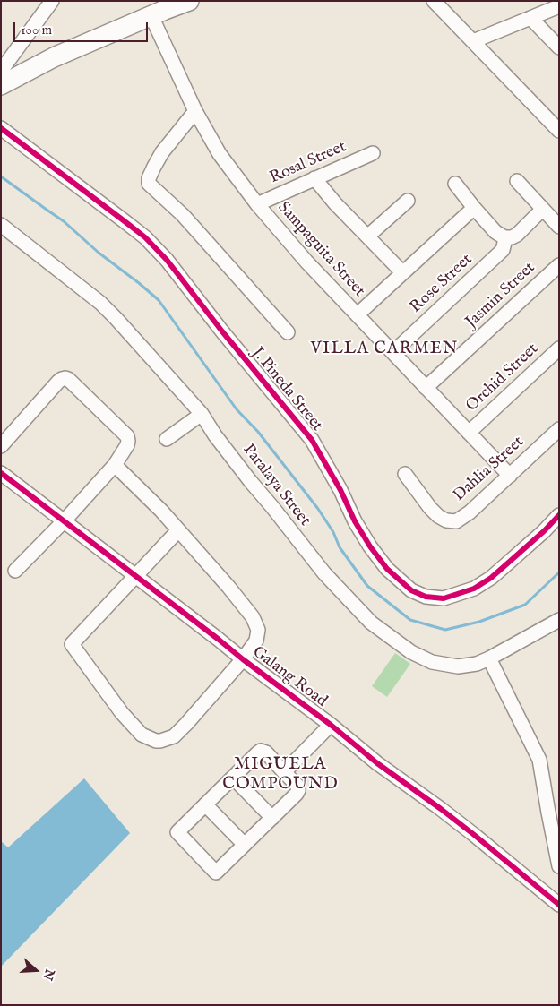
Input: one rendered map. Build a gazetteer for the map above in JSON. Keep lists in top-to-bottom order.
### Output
{
  "streets": {
    "street": [
      "Rosal Street",
      "Sampaguita Street",
      "Rose Street",
      "Jasmin Street",
      "Orchid Street",
      "J. Pineda Street",
      "Dahlia Street",
      "Paralaya Street",
      "Galang Road"
    ]
  },
  "crossings": [
    ["Rosal Street", "Sampaguita Street"],
    ["Sampaguita Street", "Rose Street"],
    ["Sampaguita Street", "Jasmin Street"],
    ["Sampaguita Street", "Orchid Street"],
    ["Sampaguita Street", "Dahlia Street"]
  ],
  "districts": ["VILLA CARMEN", "MIGUELA COMPOUND"],
  "scale_bar": "100 m",
  "north": "right"
}
